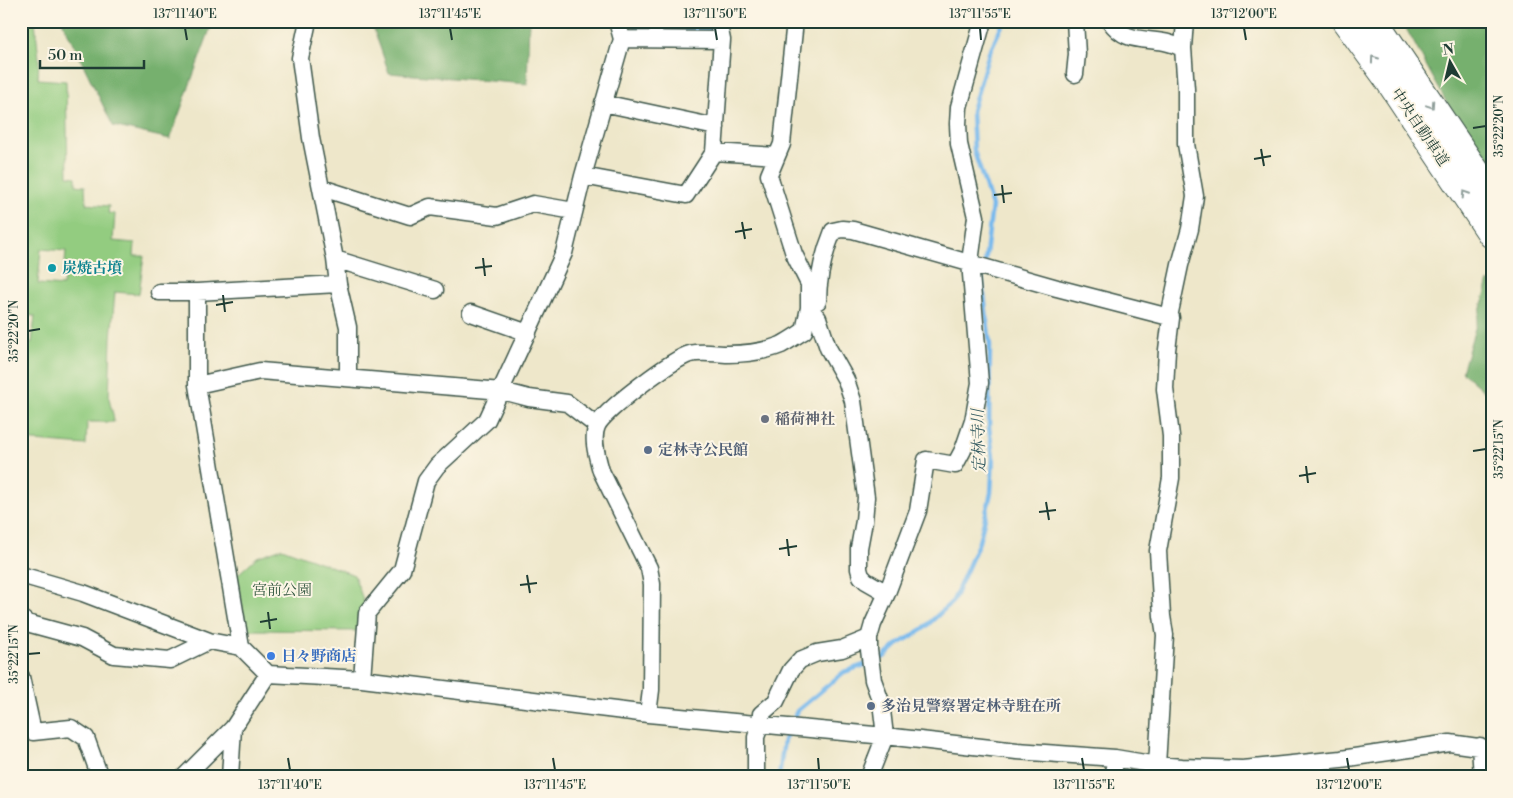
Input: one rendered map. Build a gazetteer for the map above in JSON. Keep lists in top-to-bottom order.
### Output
{
  "streets": {
    "highway": ["中央自動車道"]
  },
  "water": ["定林寺川"],
  "parks": ["宮前公園"],
  "places": [
    "炭焼古墳",
    "稲荷神社",
    "定林寺公民館",
    "日々野商店",
    "多治見警察署定林寺駐在所"
  ],
  "scale_bar": "50 m",
  "north": "top",
  "coordinates": [
    "137°11'40\"E",
    "137°11'45\"E",
    "137°11'50\"E",
    "137°11'55\"E",
    "137°12'00\"E",
    "35°22'20\"N",
    "35°22'15\"N"
  ]
}
